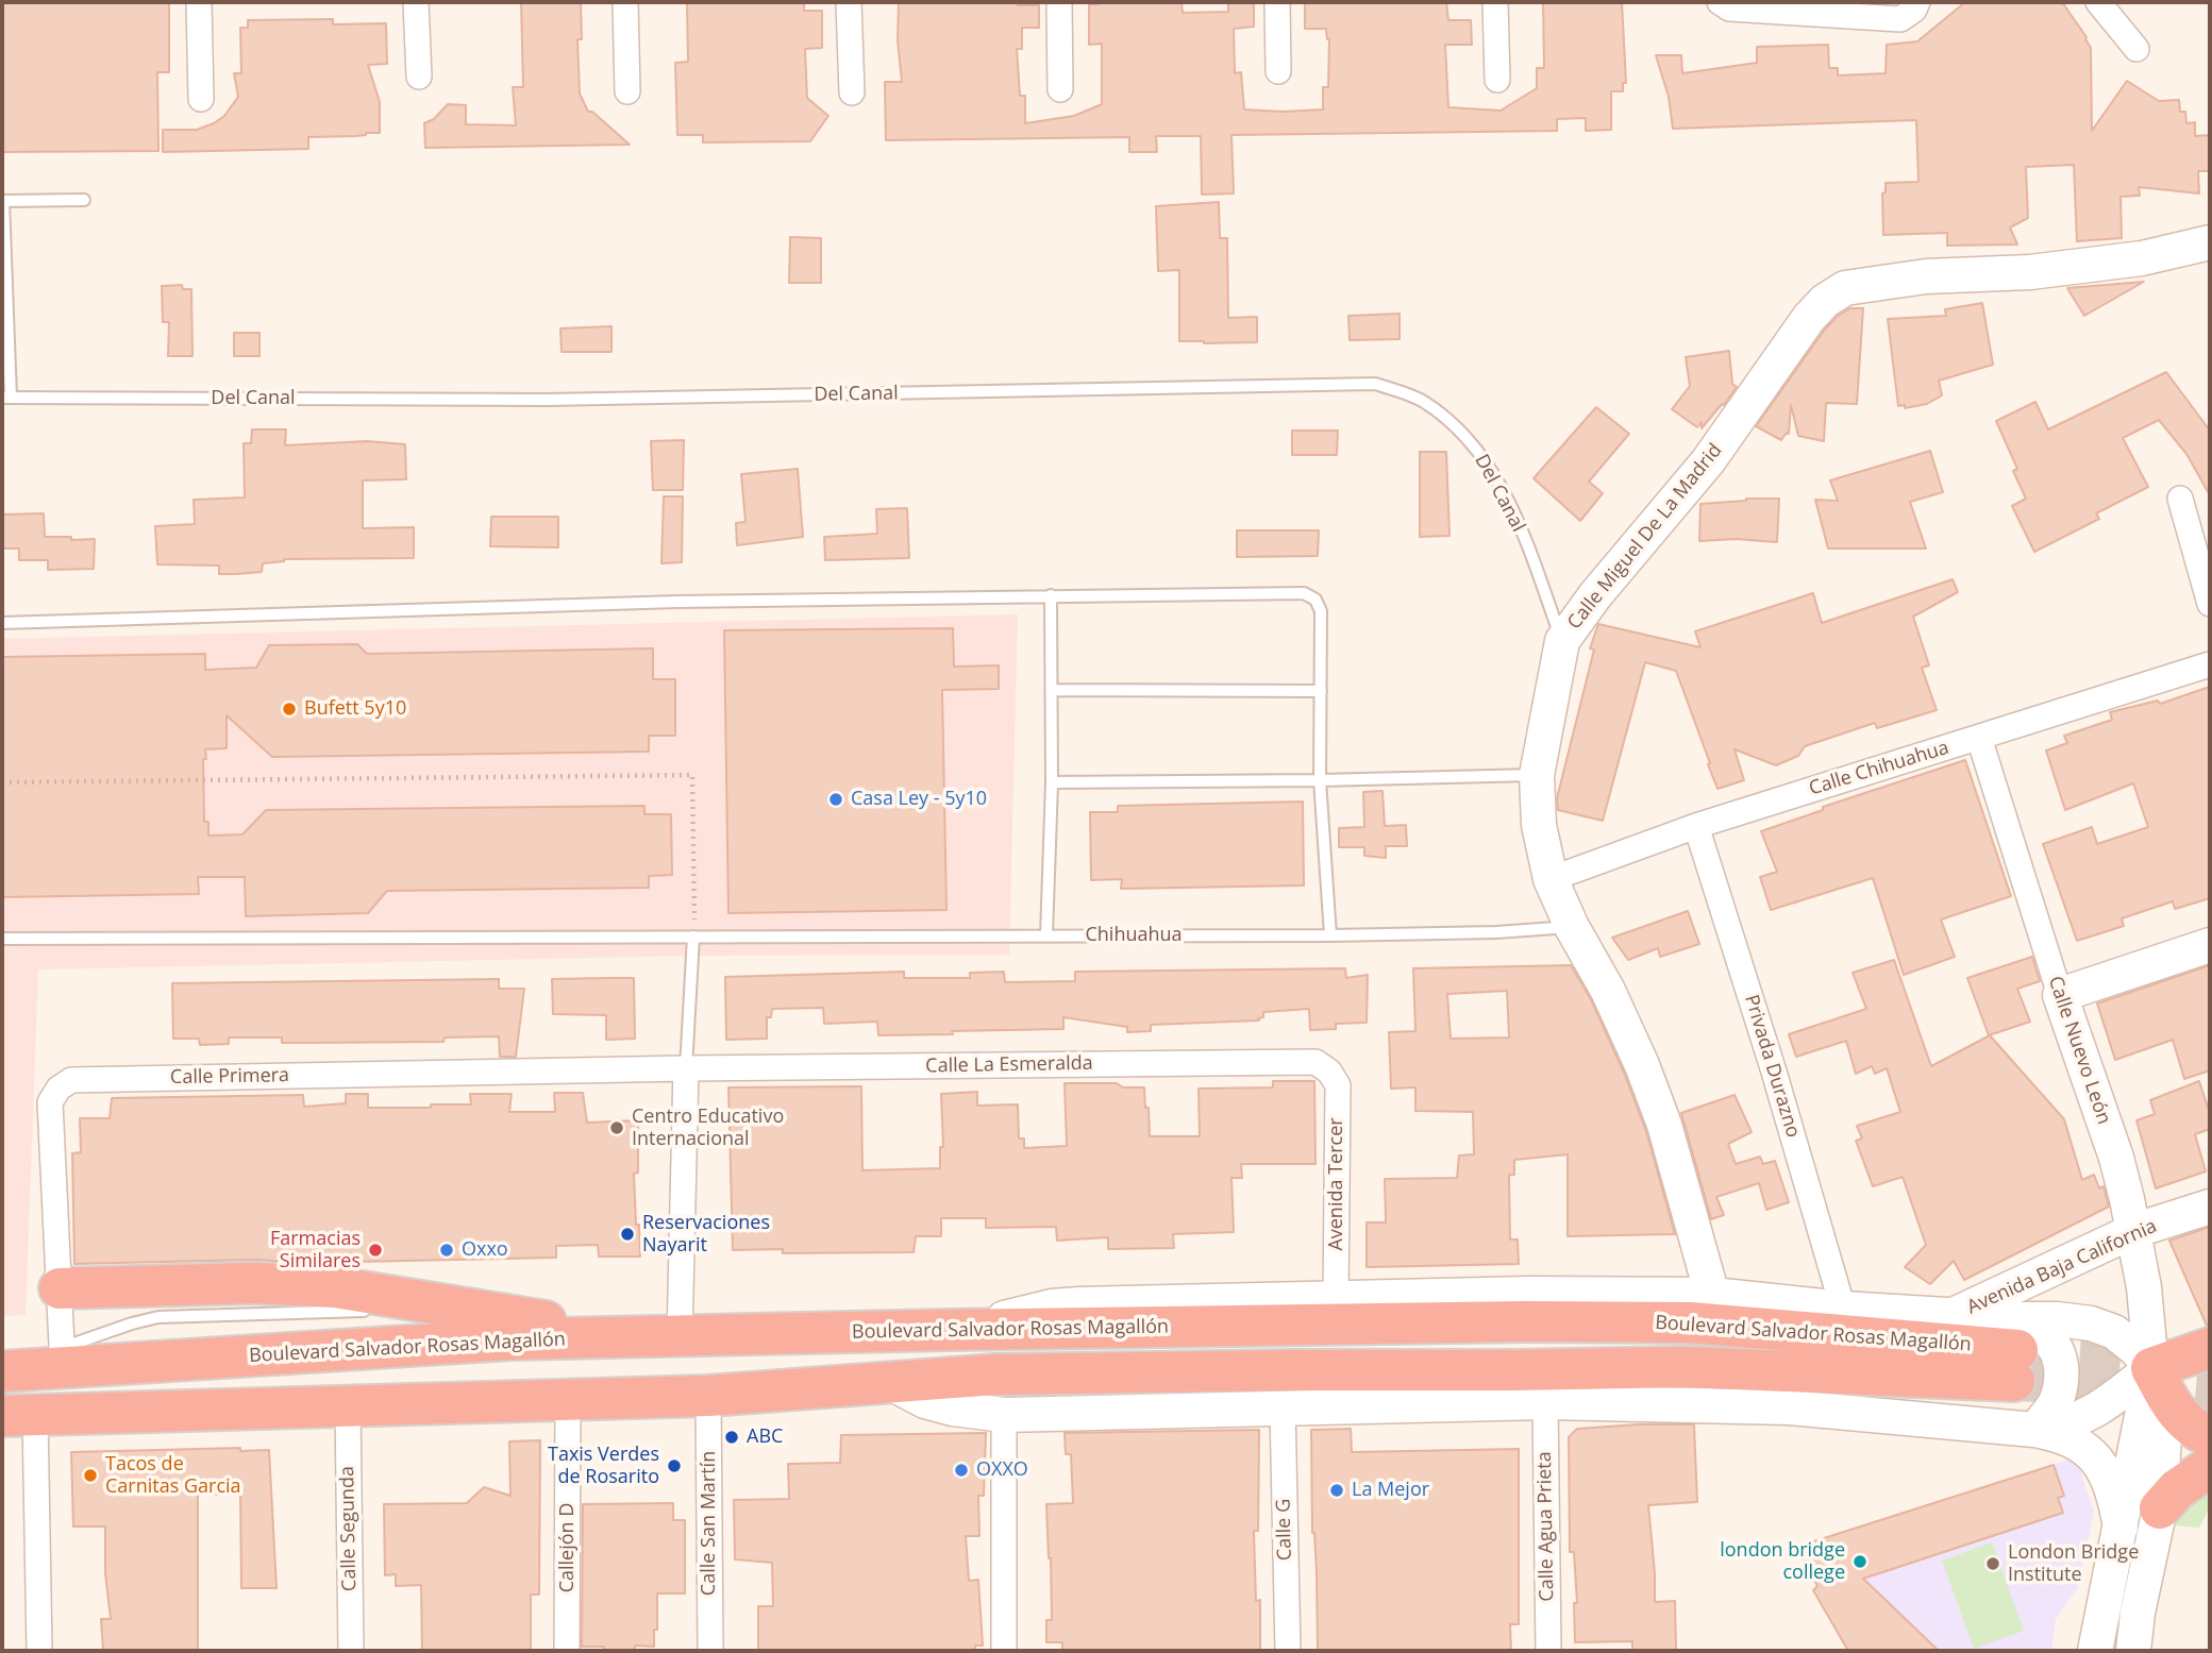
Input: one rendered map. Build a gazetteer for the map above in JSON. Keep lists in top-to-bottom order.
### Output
{
  "streets": {
    "highway": ["Boulevard Salvador Rosas Magallón"],
    "main road": ["Calle Miguel De La Madrid", "Calle Nuevo León", "Avenida Baja California"],
    "street": [
      "Calle Chihuahua",
      "Calle La Esmeralda",
      "Privada Durazno",
      "Calle Primera",
      "Avenida Tercer",
      "Calle San Martín",
      "Calle Agua Prieta",
      "Calle Segunda",
      "Calle G",
      "Callejón D"
    ],
    "lane": ["Del Canal", "Chihuahua"]
  },
  "crossings": [
    ["Del Canal", "Calle Miguel De La Madrid"],
    ["Calle Miguel De La Madrid", "Calle Chihuahua"],
    ["Calle Miguel De La Madrid", "Chihuahua"],
    ["Calle Chihuahua", "Calle Nuevo León"],
    ["Calle Chihuahua", "Privada Durazno"],
    ["Calle Nuevo León", "Avenida Baja California"],
    ["Calle La Esmeralda", "Calle Primera"],
    ["Calle La Esmeralda", "Avenida Tercer"],
    ["Calle Primera", "Boulevard Salvador Rosas Magallón"],
    ["Boulevard Salvador Rosas Magallón", "Calle San Martín"],
    ["Boulevard Salvador Rosas Magallón", "Calle Segunda"],
    ["Boulevard Salvador Rosas Magallón", "Callejón D"]
  ],
  "places": [
    "Bufett 5y10",
    "Casa Ley - 5y10",
    "Centro Educativo Internacional",
    "Reservaciones Nayarit",
    "Farmacias Similares",
    "Oxxo",
    "ABC",
    "Taxis Verdes de Rosarito",
    "OXXO",
    "Tacos de Carnitas Garcia",
    "La Mejor",
    "london bridge college",
    "London Bridge Institute"
  ]
}
